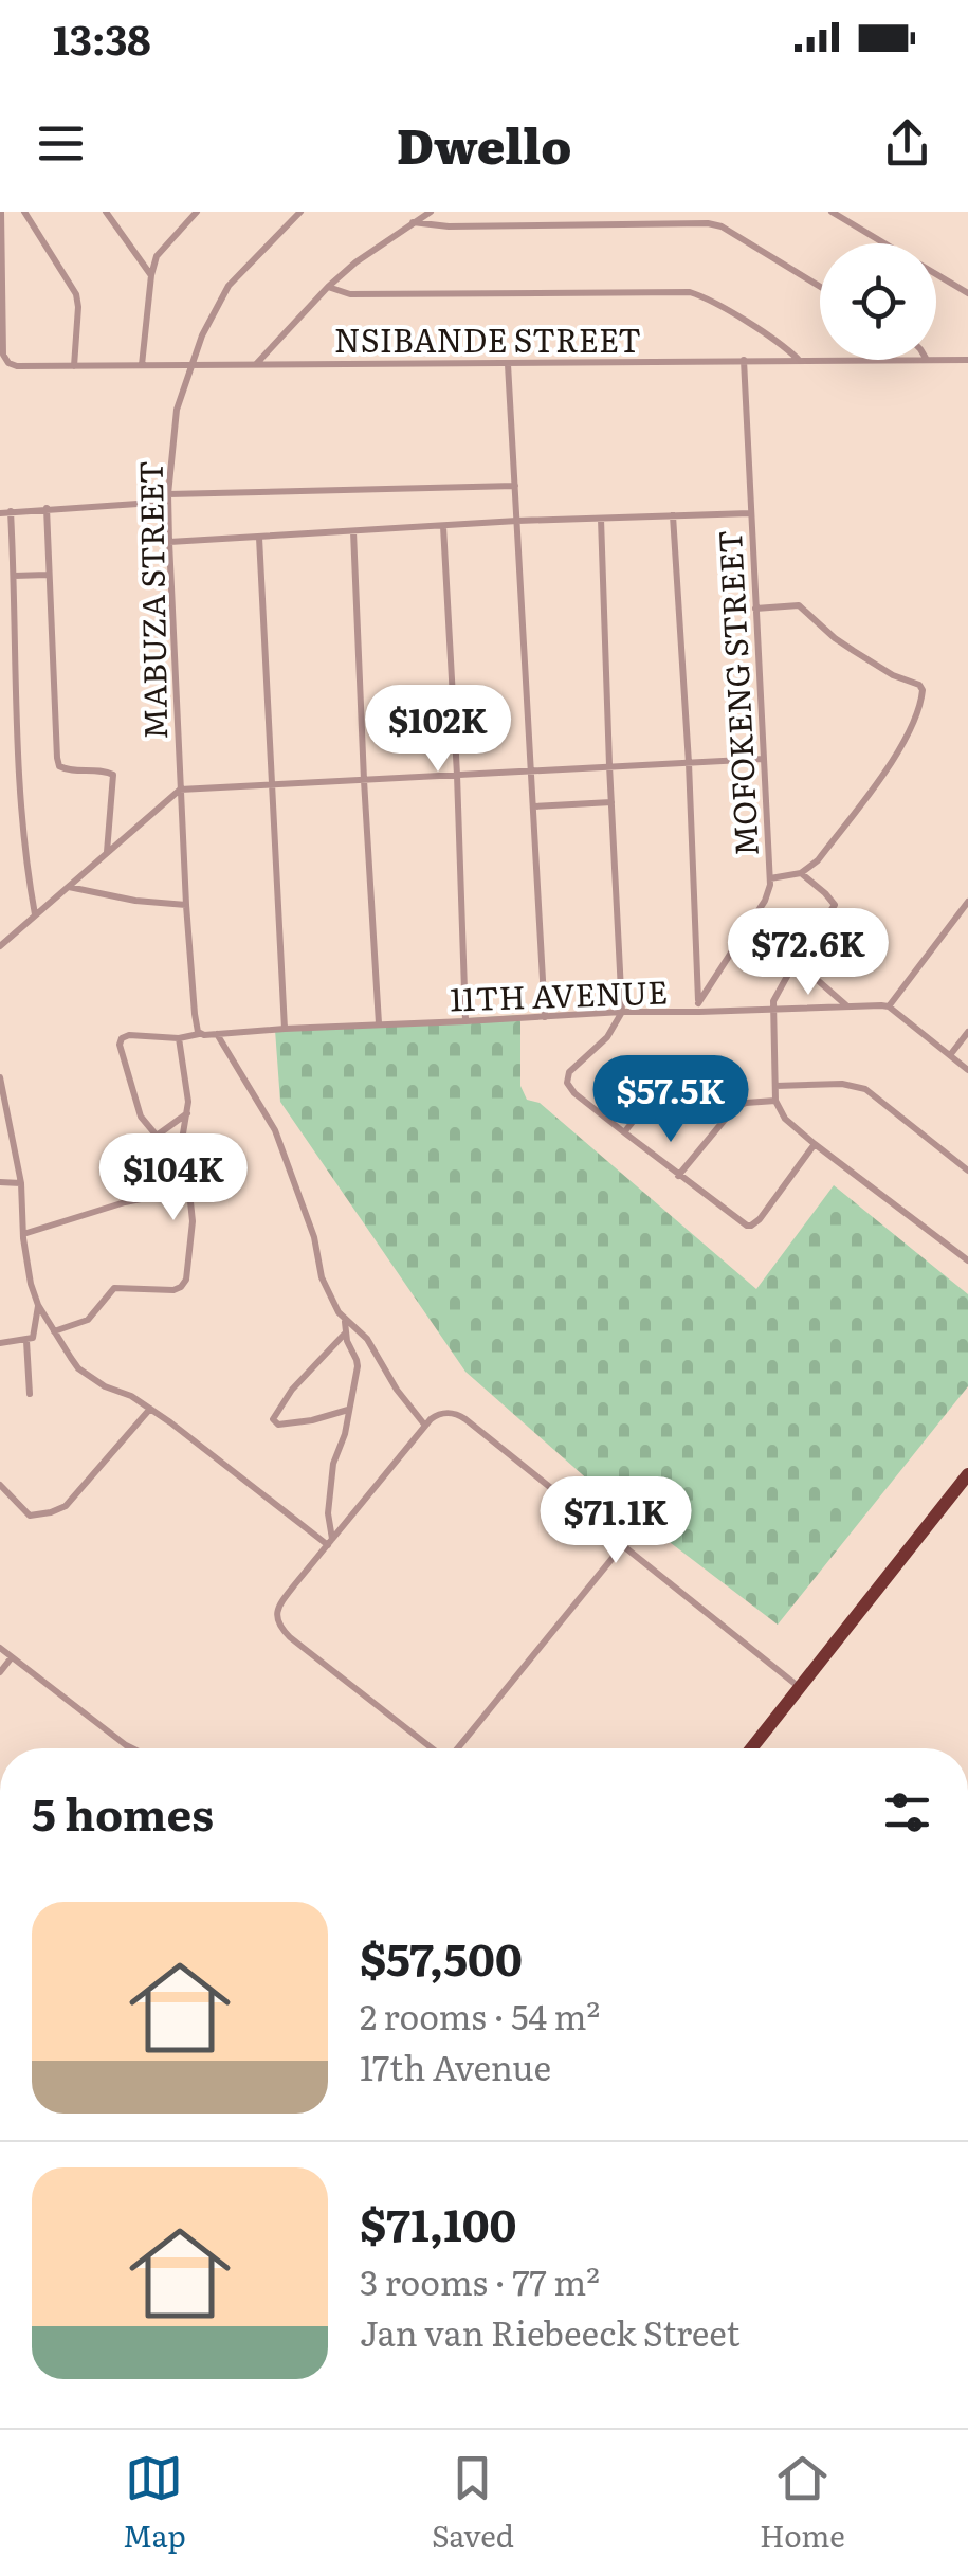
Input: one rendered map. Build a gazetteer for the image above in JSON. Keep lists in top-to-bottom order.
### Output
{
  "streets": {
    "street": [
      "NSIBANDE STREET",
      "MABUZA STREET",
      "MOFOKENG STREET",
      "11TH AVENUE"
    ]
  },
  "crossings": [
    ["NSIBANDE STREET", "MABUZA STREET"],
    ["NSIBANDE STREET", "MOFOKENG STREET"],
    ["MABUZA STREET", "11TH AVENUE"],
    ["MOFOKENG STREET", "11TH AVENUE"]
  ],
  "page": {
    "status": "13:38",
    "header": "Dwello",
    "price": [
      "$102K",
      "$72.6K",
      "$57.5K",
      "$104K",
      "$71.1K"
    ],
    "heading": "5 homes",
    "list": [
      {
        "name": "$57,500",
        "note": "2 rooms · 54 m² · 17th Avenue"
      },
      {
        "name": "$71,100",
        "note": "3 rooms · 77 m² · Jan van Riebeeck Street"
      }
    ],
    "tabs": ["Map", "Saved", "Home"]
  }
}
